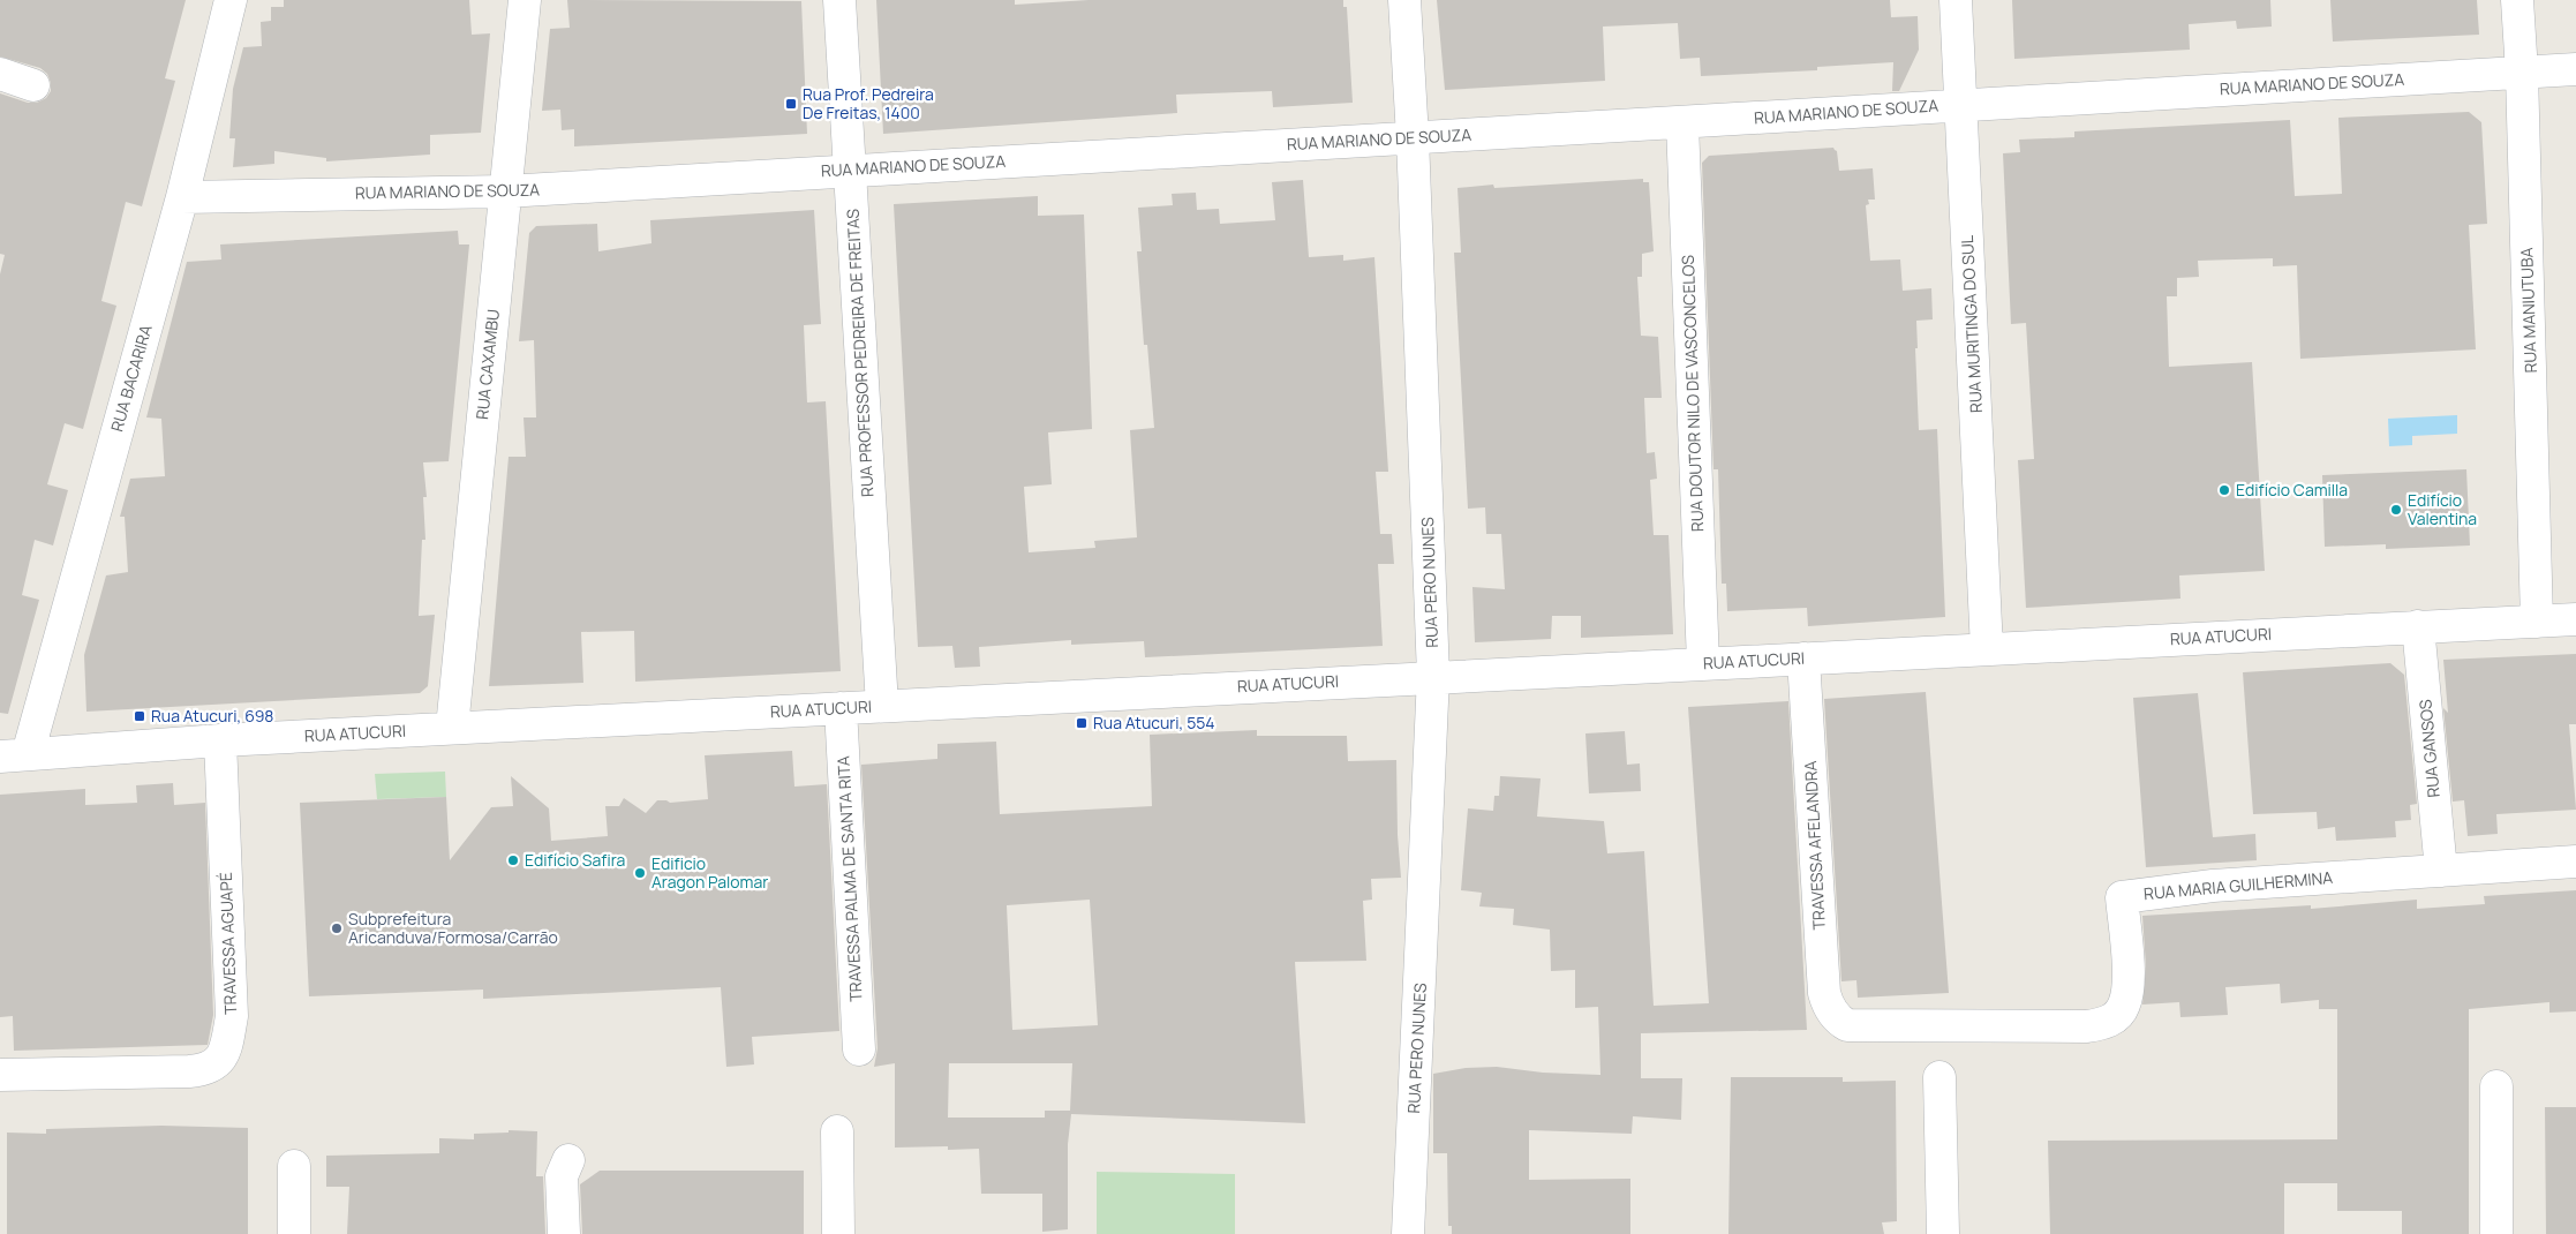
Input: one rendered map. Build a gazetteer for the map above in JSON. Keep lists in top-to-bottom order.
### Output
{
  "streets": {
    "street": [
      "RUA MARIANO DE SOUZA",
      "RUA MANIUTUBA",
      "RUA MURITINGA DO SUL",
      "RUA PROFESSOR PEDREIRA DE FREITAS",
      "RUA CAXAMBU",
      "RUA BACARIRA",
      "RUA DOUTOR NILO DE VASCONCELOS",
      "RUA PERO NUNES",
      "RUA ATUCURI",
      "RUA GANSOS",
      "TRAVESSA AFELANDRA",
      "TRAVESSA PALMA DE SANTA RITA",
      "RUA MARIA GUILHERMINA",
      "TRAVESSA AGUAPÉ"
    ]
  },
  "crossings": [
    ["RUA MARIANO DE SOUZA", "RUA MANIUTUBA"],
    ["RUA MARIANO DE SOUZA", "RUA MURITINGA DO SUL"],
    ["RUA MARIANO DE SOUZA", "RUA PROFESSOR PEDREIRA DE FREITAS"],
    ["RUA MARIANO DE SOUZA", "RUA CAXAMBU"],
    ["RUA MARIANO DE SOUZA", "RUA BACARIRA"],
    ["RUA MARIANO DE SOUZA", "RUA DOUTOR NILO DE VASCONCELOS"],
    ["RUA MARIANO DE SOUZA", "RUA PERO NUNES"],
    ["RUA MANIUTUBA", "RUA ATUCURI"],
    ["RUA MURITINGA DO SUL", "RUA ATUCURI"],
    ["RUA PROFESSOR PEDREIRA DE FREITAS", "RUA ATUCURI"],
    ["RUA CAXAMBU", "RUA ATUCURI"],
    ["RUA BACARIRA", "RUA ATUCURI"],
    ["RUA DOUTOR NILO DE VASCONCELOS", "RUA ATUCURI"],
    ["RUA PERO NUNES", "RUA ATUCURI"],
    ["RUA ATUCURI", "RUA GANSOS"],
    ["RUA ATUCURI", "TRAVESSA AFELANDRA"],
    ["RUA ATUCURI", "TRAVESSA PALMA DE SANTA RITA"],
    ["RUA ATUCURI", "TRAVESSA AGUAPÉ"],
    ["RUA GANSOS", "RUA MARIA GUILHERMINA"],
    ["TRAVESSA AFELANDRA", "RUA MARIA GUILHERMINA"]
  ],
  "places": {
    "transit": ["Rua Prof. Pedreira De Freitas, 1400", "Rua Atucuri, 698", "Rua Atucuri, 554"],
    "other": [
      "Edifício Camilla",
      "Edifício Valentina",
      "Edifício Safira",
      "Edificio Aragon Palomar",
      "Subprefeitura Aricanduva/Formosa/Carrão"
    ]
  }
}
